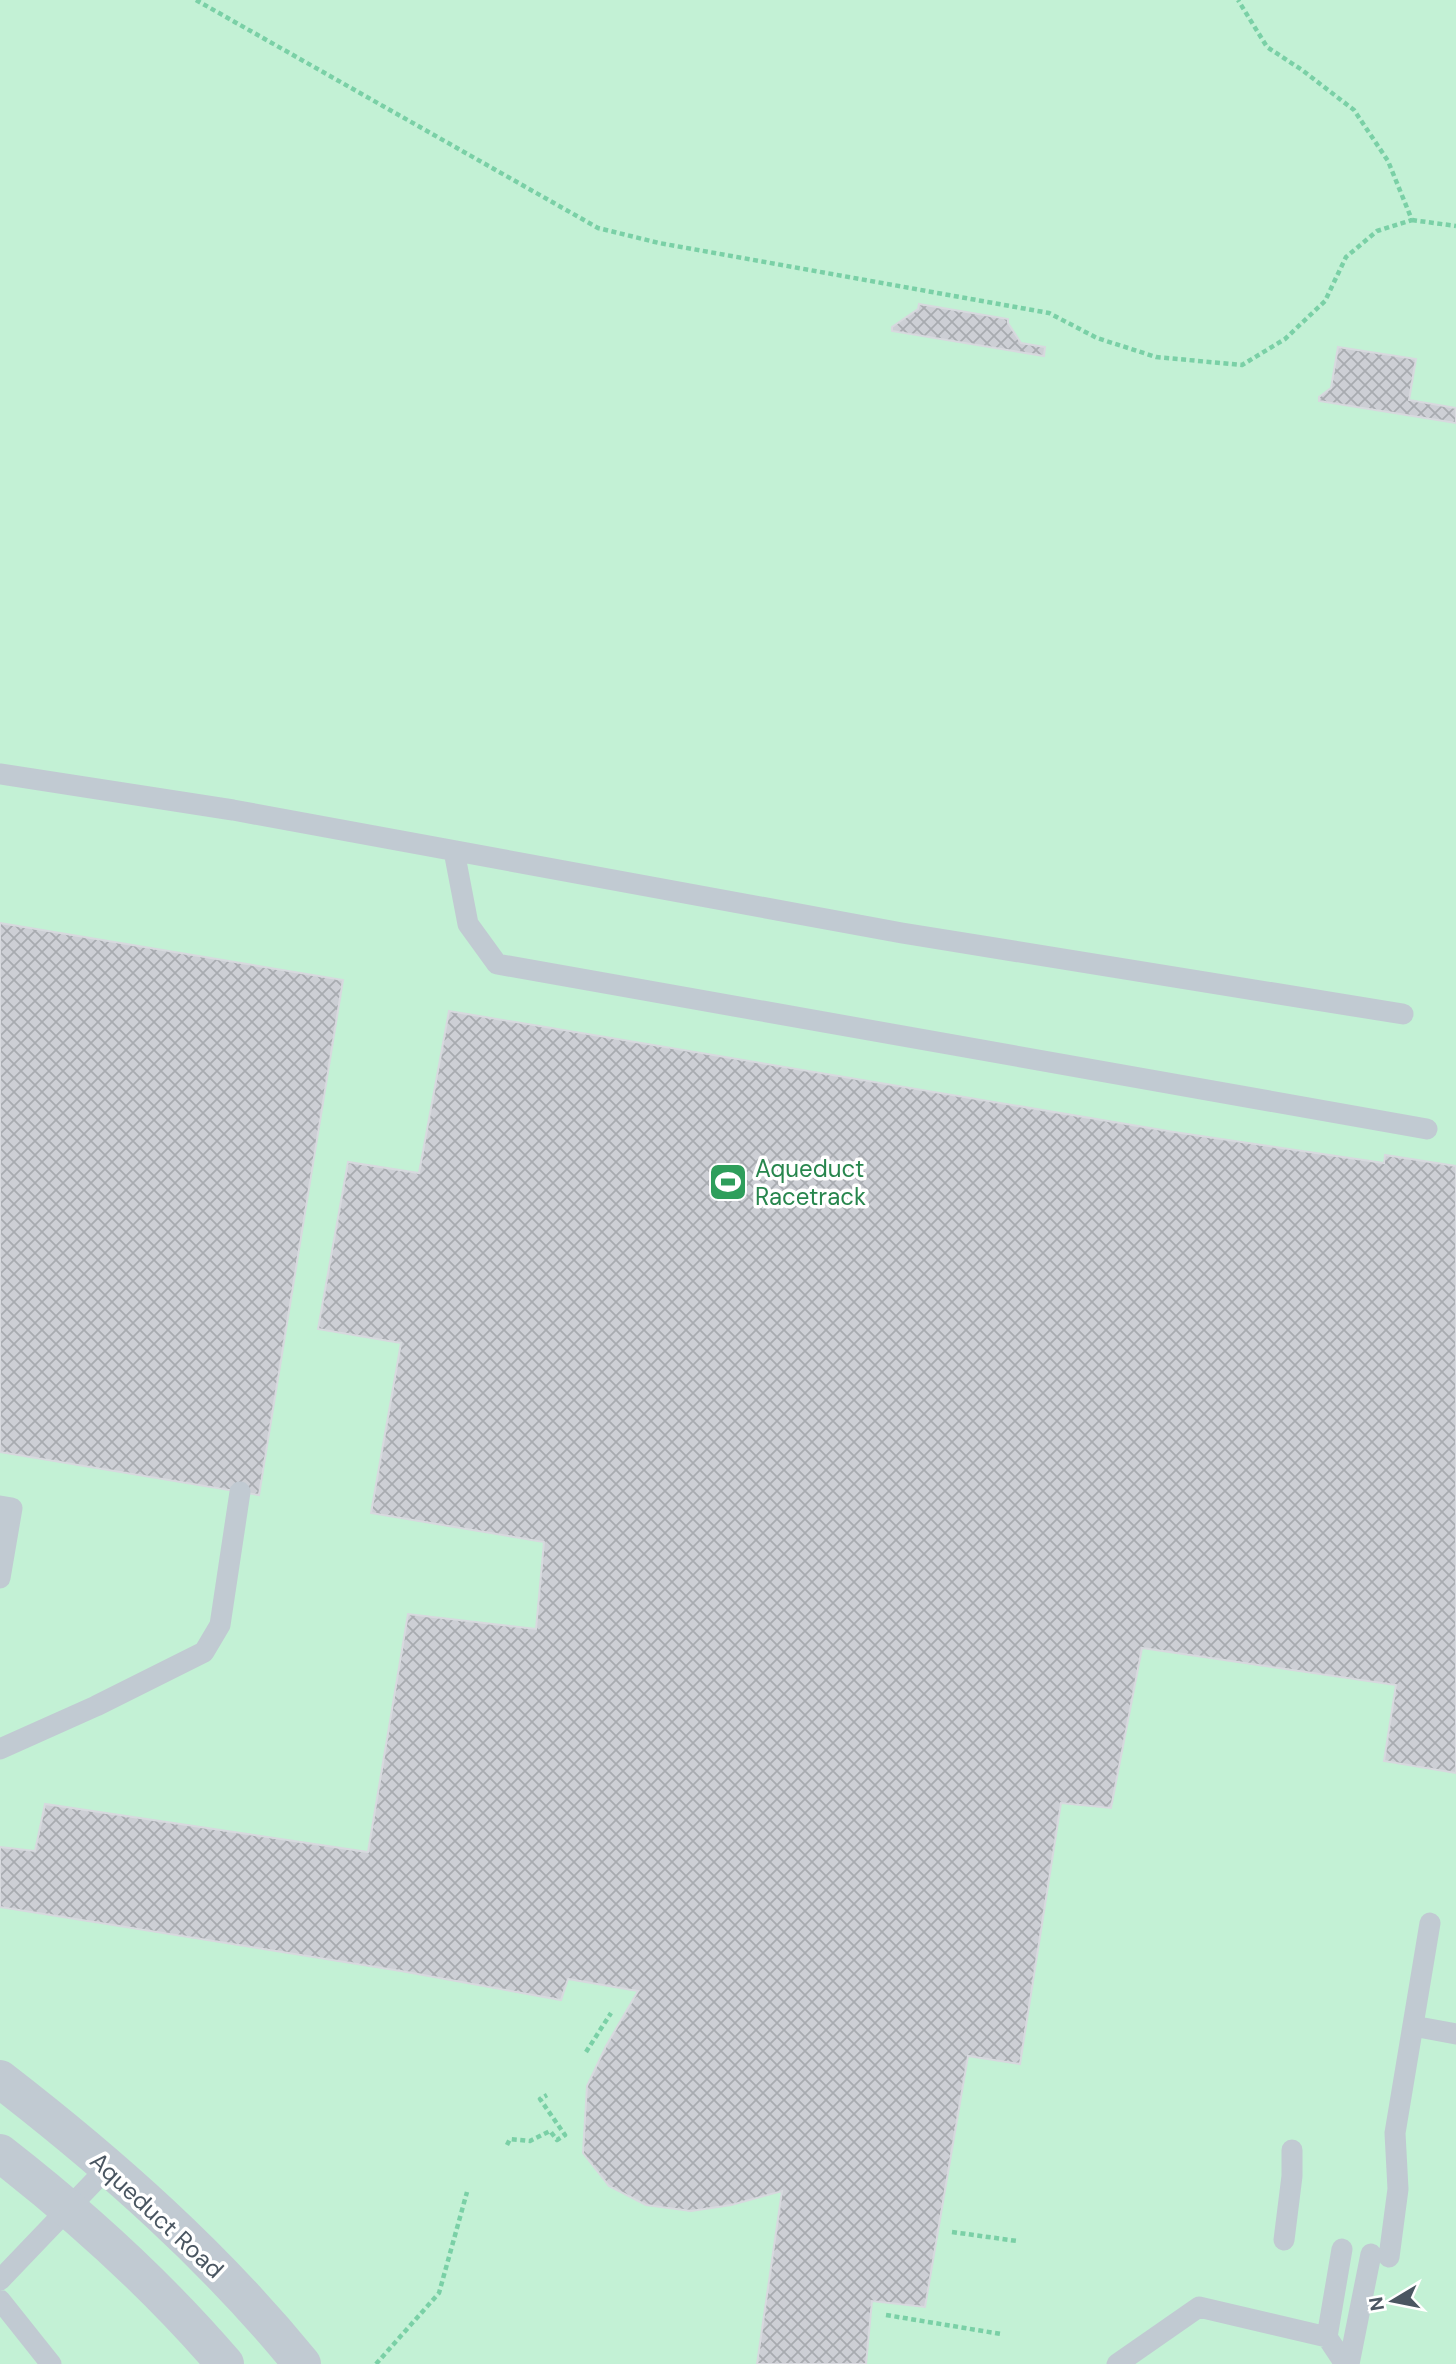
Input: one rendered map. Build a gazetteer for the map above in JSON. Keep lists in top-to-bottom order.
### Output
{
  "streets": {
    "street": ["Aqueduct Road"]
  },
  "places": {
    "sports": ["Aqueduct Racetrack"]
  },
  "north": "left"
}
